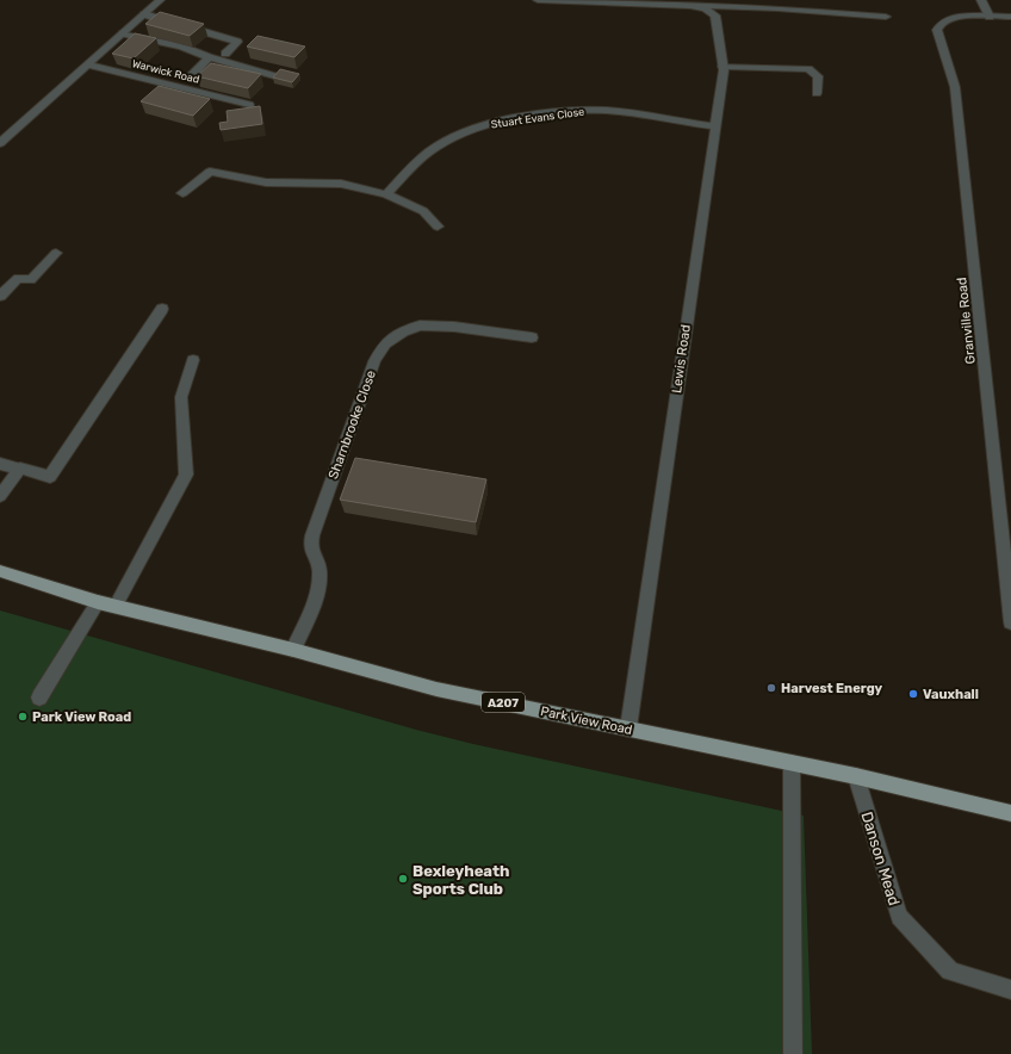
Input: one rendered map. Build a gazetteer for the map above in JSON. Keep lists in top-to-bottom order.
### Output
{
  "streets": {
    "main road": ["A207", "Park View Road"],
    "street": [
      "Warwick Road",
      "Stuart Evans Close",
      "Granville Road",
      "Lewis Road",
      "Sharnbrooke Close",
      "Danson Mead"
    ]
  },
  "crossings": [
    ["Stuart Evans Close", "Lewis Road"],
    ["Lewis Road", "Park View Road"],
    ["Sharnbrooke Close", "Park View Road"],
    ["Park View Road", "Danson Mead"]
  ],
  "places": [
    "Harvest Energy",
    "Vauxhall",
    "Park View Road",
    "Bexleyheath Sports Club"
  ]
}
